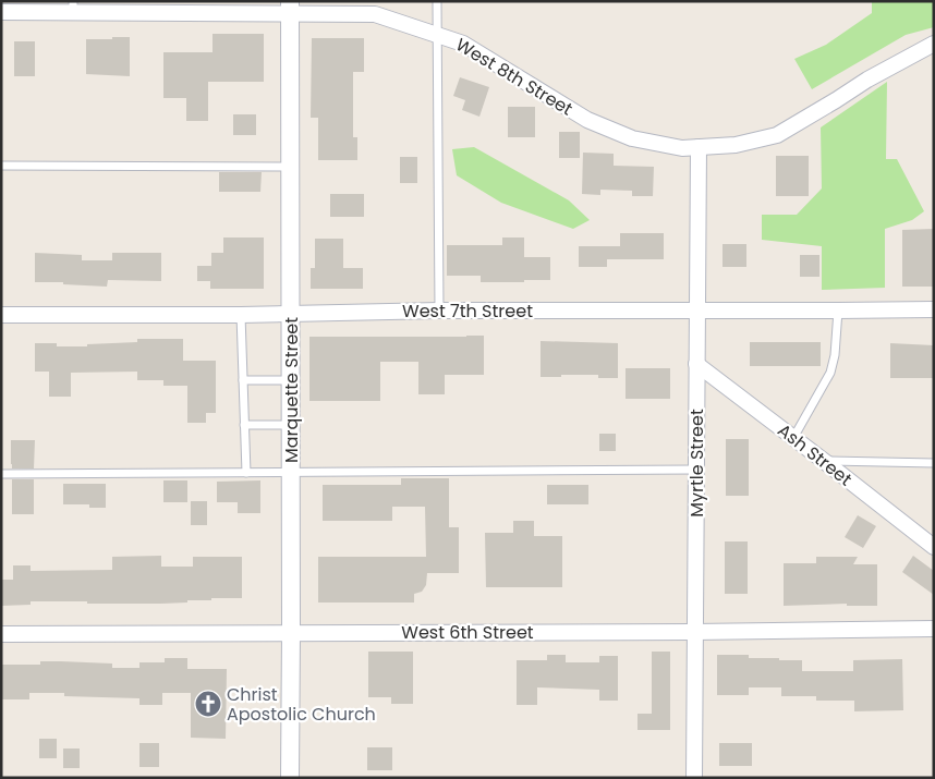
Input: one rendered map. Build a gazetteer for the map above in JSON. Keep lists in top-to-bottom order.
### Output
{
  "streets": {
    "street": [
      "West 8th Street",
      "West 7th Street",
      "Marquette Street",
      "Ash Street",
      "Myrtle Street",
      "West 6th Street"
    ]
  },
  "crossings": [
    ["West 8th Street", "Marquette Street"],
    ["West 8th Street", "Myrtle Street"],
    ["West 7th Street", "Marquette Street"],
    ["West 7th Street", "Myrtle Street"],
    ["Marquette Street", "West 6th Street"],
    ["Ash Street", "Myrtle Street"],
    ["Myrtle Street", "West 6th Street"]
  ],
  "places": {
    "church": ["Christ Apostolic Church"]
  }
}
